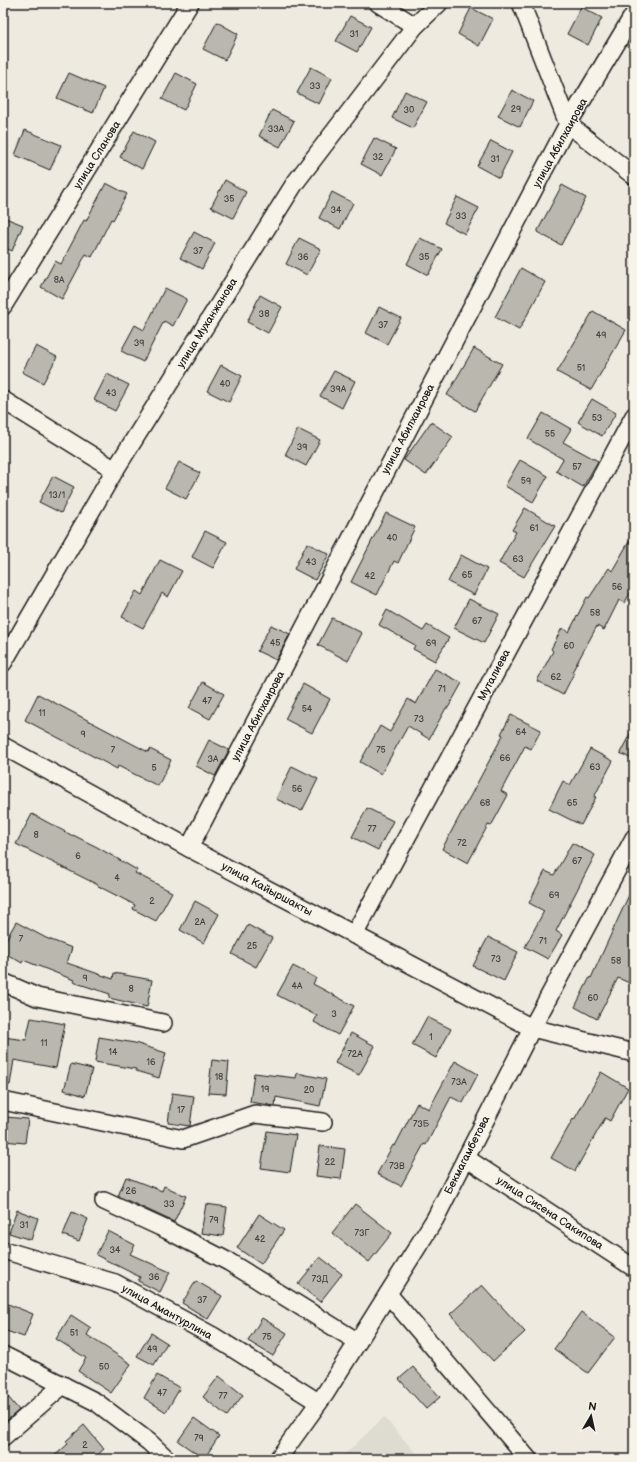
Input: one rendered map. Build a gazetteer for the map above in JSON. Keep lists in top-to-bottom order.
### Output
{
  "streets": {
    "street": [
      "улица Абилхаирова",
      "улица Сланова",
      "улица Муханжанова",
      "Муталиева",
      "улица Кайыршакты",
      "Бекмагамбетова",
      "улица Сисена Сакипова",
      "улица Амантурлина"
    ]
  },
  "crossings": [
    ["улица Абилхаирова", "улица Кайыршакты"],
    ["Муталиева", "улица Кайыршакты"],
    ["улица Кайыршакты", "Бекмагамбетова"],
    ["Бекмагамбетова", "улица Сисена Сакипова"],
    ["Бекмагамбетова", "улица Амантурлина"]
  ],
  "house_numbers": [
    "31",
    "33",
    "29",
    "30",
    "33А",
    "32",
    "31",
    "35",
    "34",
    "33",
    "37",
    "36",
    "35",
    "8А",
    "38",
    "37",
    "49",
    "39",
    "51",
    "40",
    "39А",
    "43",
    "53",
    "55",
    "39",
    "57",
    "59",
    "13/1",
    "61",
    "40",
    "63",
    "43",
    "65",
    "42",
    "56",
    "58",
    "67",
    "45",
    "69",
    "60",
    "62",
    "71",
    "47",
    "54",
    "11",
    "73",
    "64",
    "9",
    "7",
    "75",
    "66",
    "3А",
    "63",
    "5",
    "56",
    "68",
    "65",
    "77",
    "8",
    "72",
    "6",
    "67",
    "4",
    "69",
    "2",
    "2А",
    "7",
    "71",
    "25",
    "73",
    "58",
    "9",
    "4А",
    "8",
    "60",
    "3",
    "1",
    "11",
    "14",
    "72А",
    "16",
    "18",
    "73А",
    "19",
    "20",
    "17",
    "73Б",
    "22",
    "73В",
    "26",
    "33",
    "79",
    "31",
    "73Г",
    "42",
    "34",
    "36",
    "73Д",
    "37",
    "51",
    "75",
    "49",
    "50",
    "47",
    "77",
    "79",
    "2"
  ],
  "north": "top"
}
